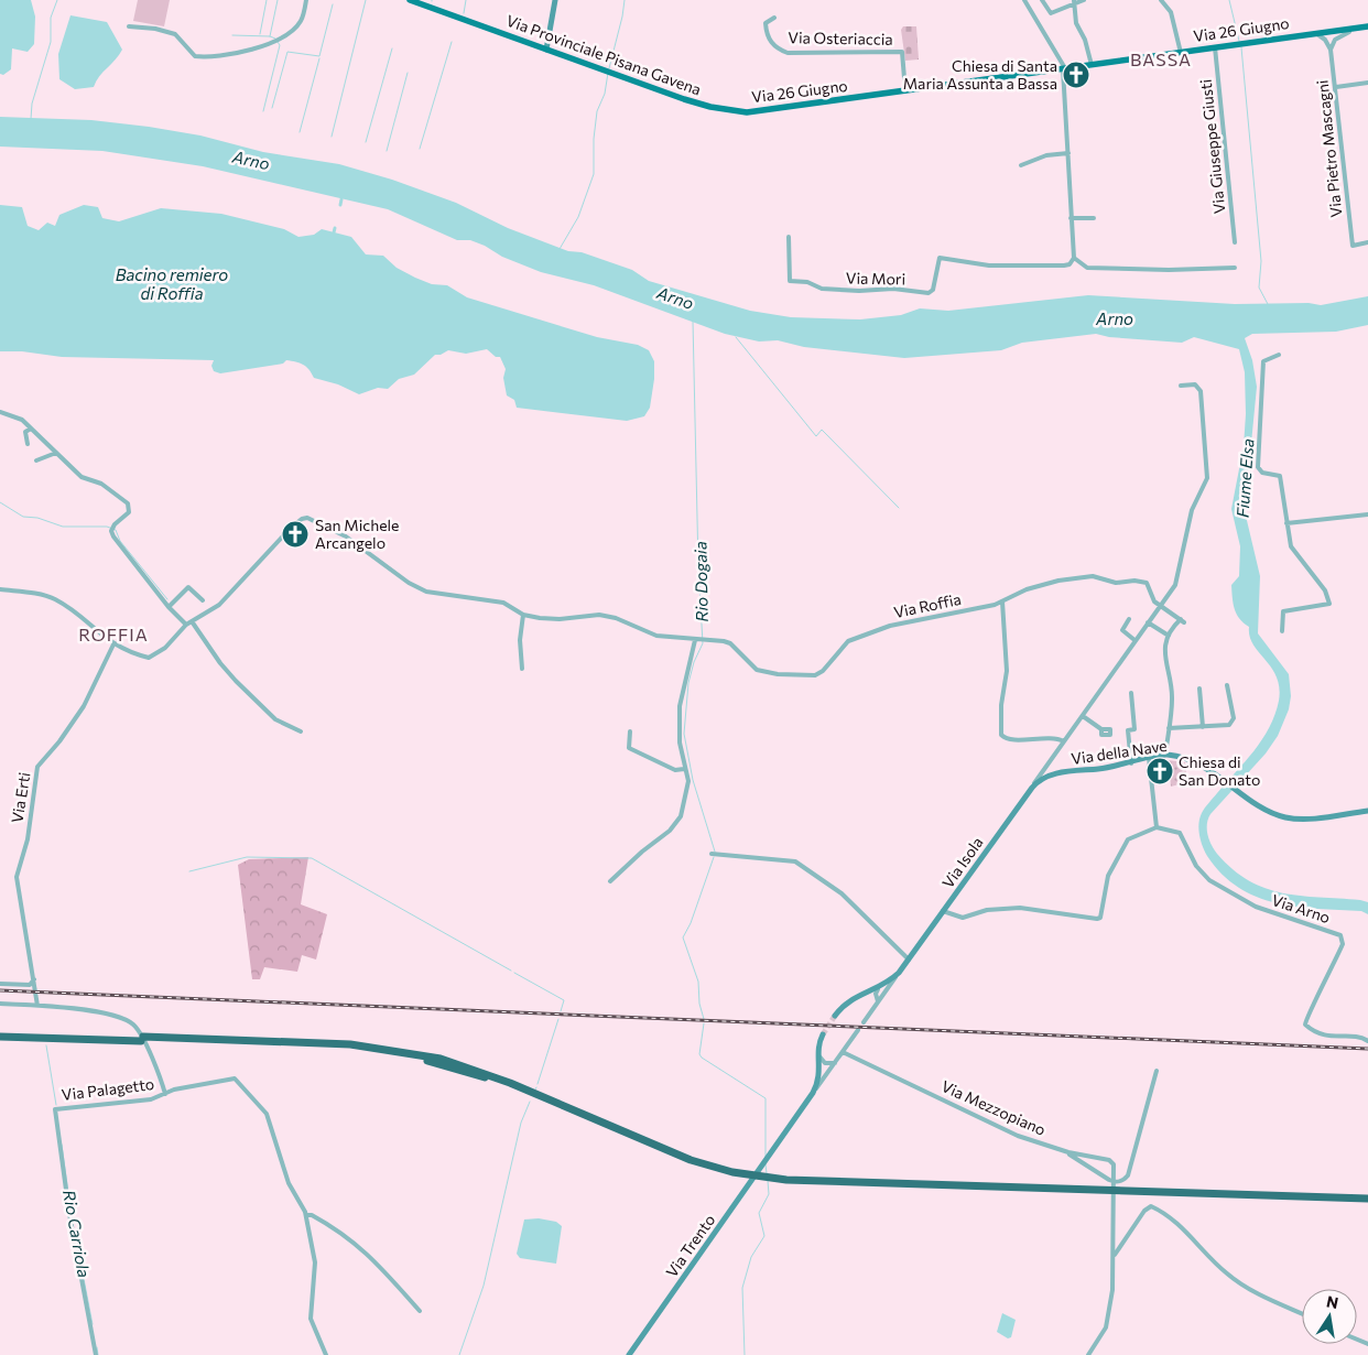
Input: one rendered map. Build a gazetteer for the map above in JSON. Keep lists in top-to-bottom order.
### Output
{
  "streets": {
    "main road": ["Via 26 Giugno", "Via Provinciale Pisana Gavena"],
    "street": [
      "Via Osteriaccia",
      "Via Giuseppe Giusti",
      "Via Pietro Mascagni",
      "Via Mori",
      "Via Roffia",
      "Via della Nave",
      "Via Erti",
      "Via Isola",
      "Via Arno",
      "Via Palagetto",
      "Via Mezzopiano",
      "Via Trento"
    ]
  },
  "crossings": [
    ["Via 26 Giugno", "Via Osteriaccia"],
    ["Via 26 Giugno", "Via Provinciale Pisana Gavena"],
    ["Via 26 Giugno", "Via Giuseppe Giusti"],
    ["Via Roffia", "Via Isola"],
    ["Via della Nave", "Via Isola"],
    ["Via Erti", "Via Palagetto"]
  ],
  "districts": ["BASSA", "ROFFIA"],
  "water": [
    "Arno",
    "Bacino remiero di Roffia",
    "Fiume Elsa",
    "Rio Dogaia",
    "Rio Carriola"
  ],
  "places": {
    "church": ["Chiesa di Santa Maria Assunta a Bassa", "San Michele Arcangelo", "Chiesa di San Donato"]
  },
  "north": "top"
}
